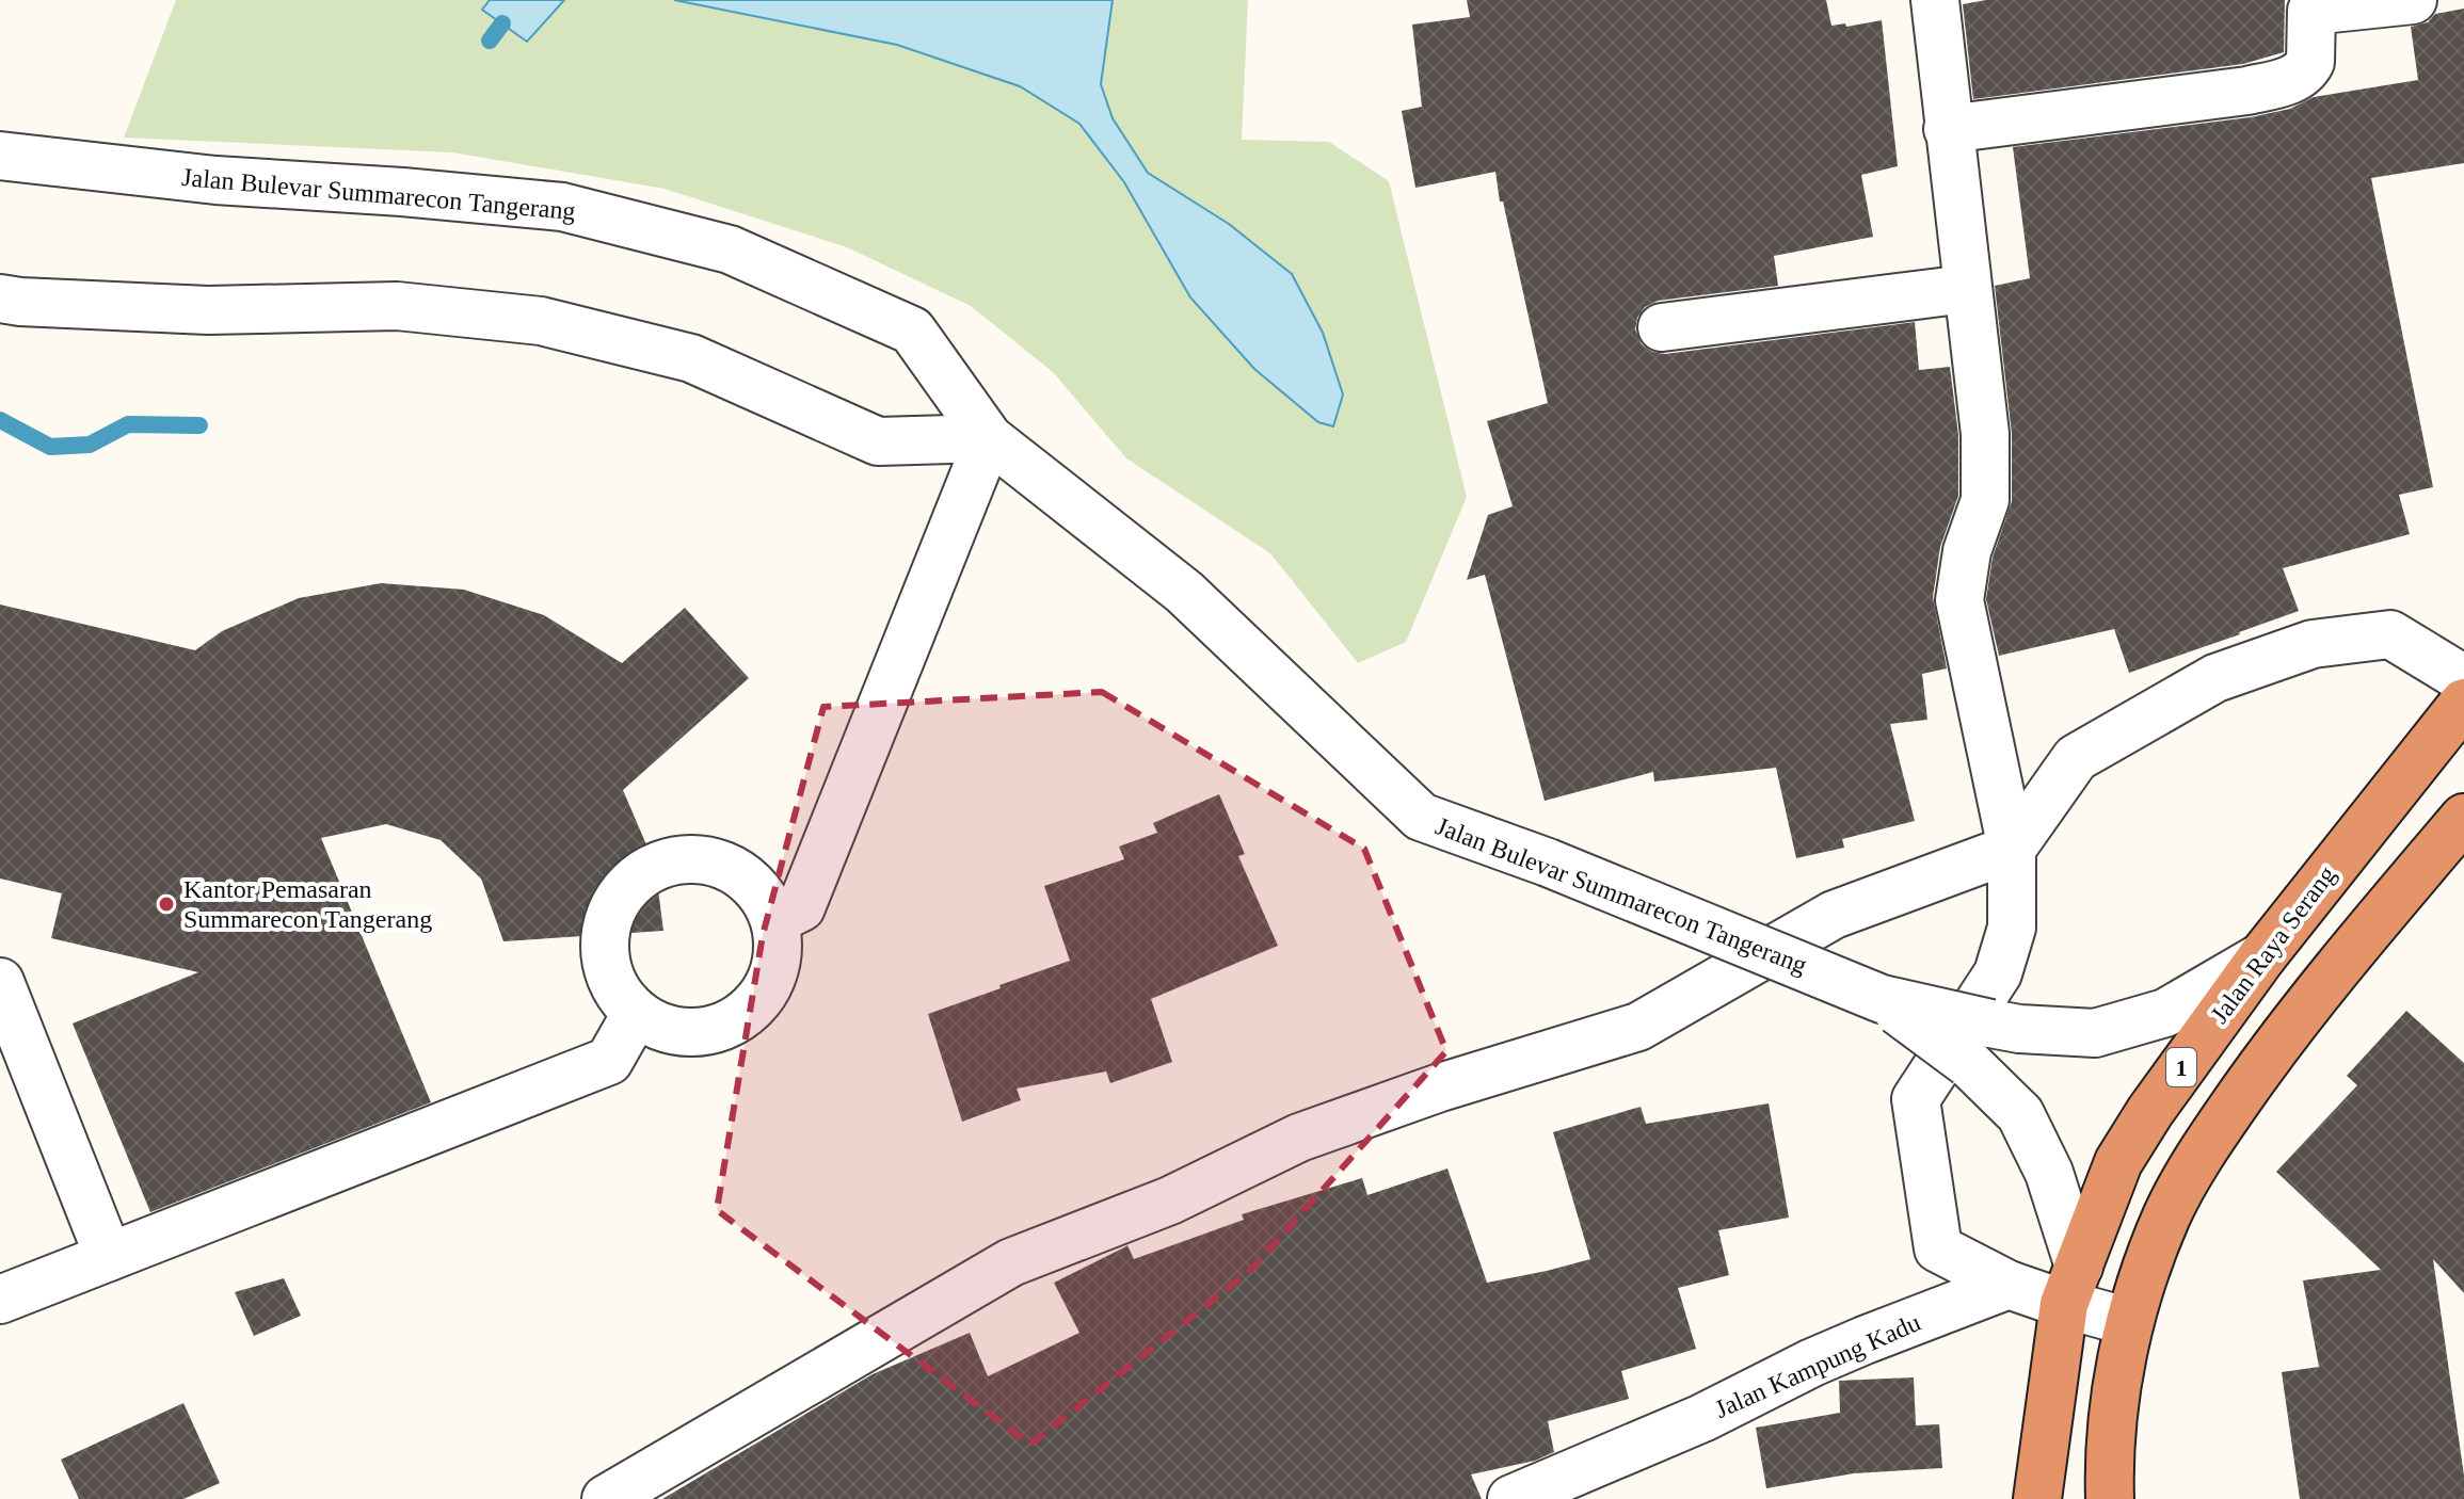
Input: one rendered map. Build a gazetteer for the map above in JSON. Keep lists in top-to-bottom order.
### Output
{
  "streets": {
    "highway": ["Jalan Raya Serang", "1"],
    "street": ["Jalan Bulevar Summarecon Tangerang", "Jalan Kampung Kadu"]
  },
  "crossings": [
    ["Jalan Bulevar Summarecon Tangerang", "Jalan Raya Serang"]
  ],
  "places": ["Kantor Pemasaran Summarecon Tangerang"]
}
